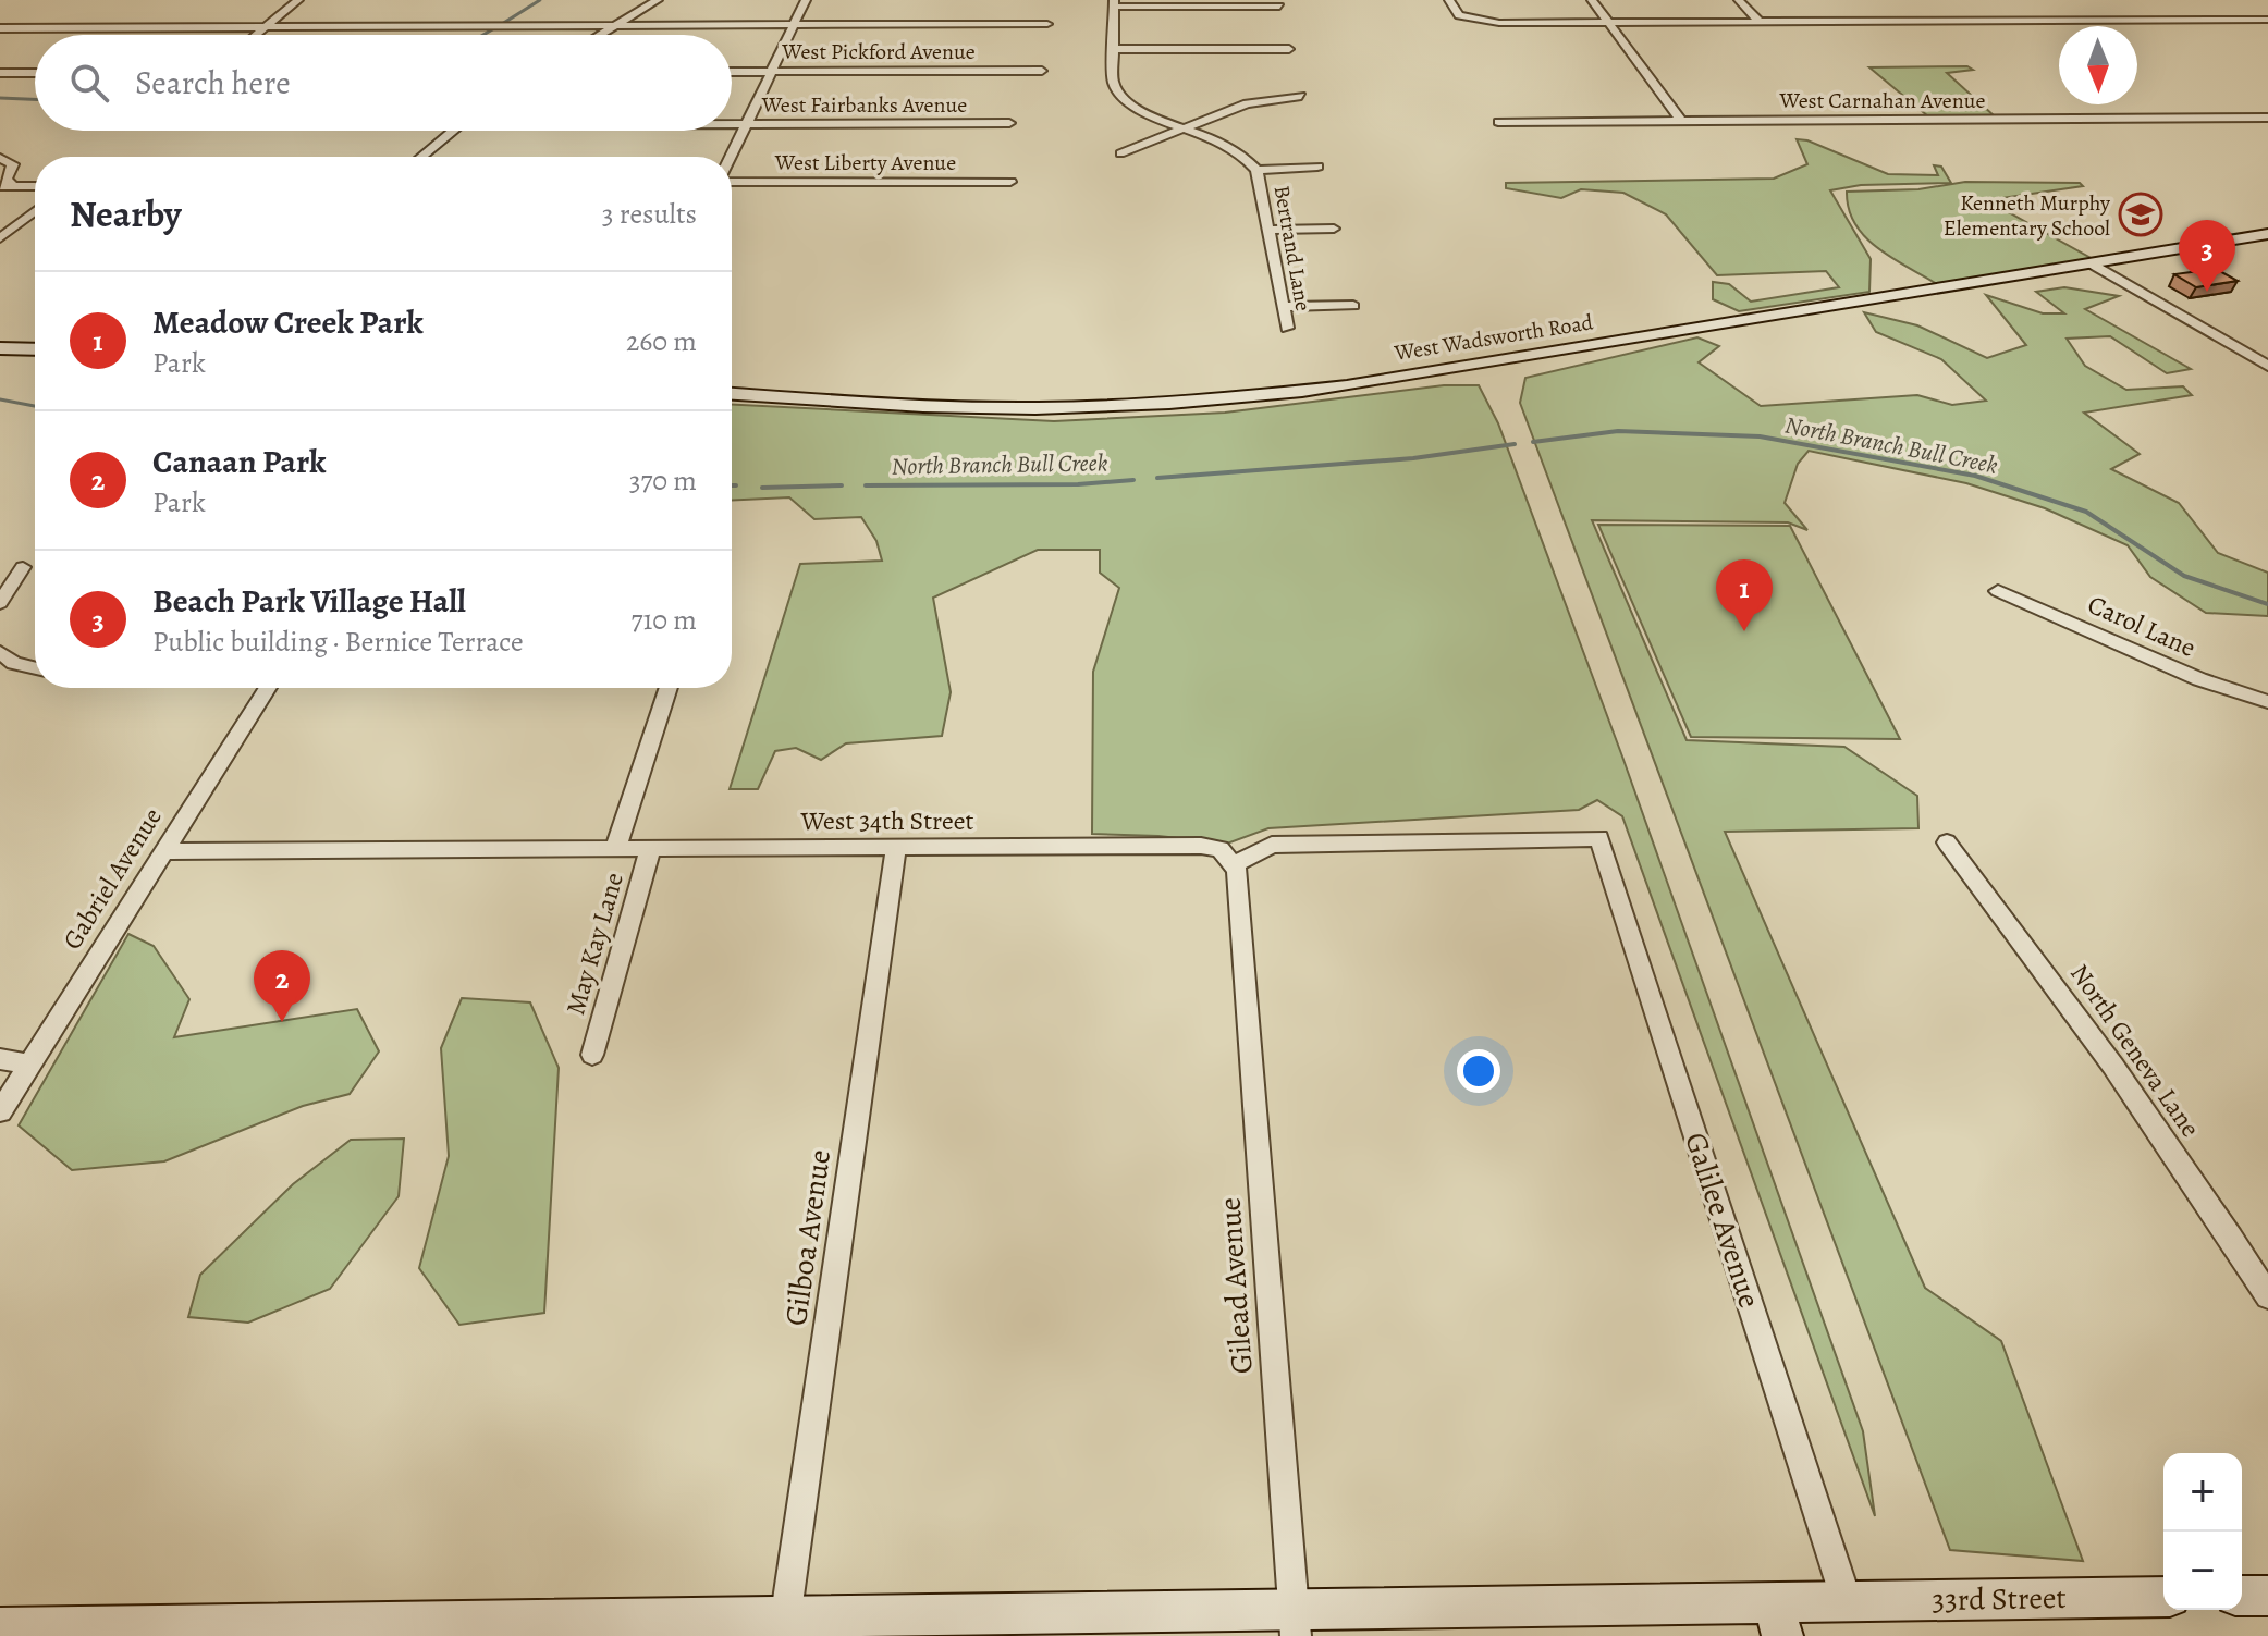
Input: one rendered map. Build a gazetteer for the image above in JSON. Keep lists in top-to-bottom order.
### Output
{
  "streets": {
    "main road": ["West Wadsworth Road", "33rd Street"],
    "street": [
      "West Pickford Avenue",
      "West Carnahan Avenue",
      "West Fairbanks Avenue",
      "West Liberty Avenue",
      "Bertrand Lane",
      "Carol Lane",
      "West 34th Street",
      "Gabriel Avenue",
      "May Kay Lane",
      "North Geneva Lane",
      "Galilee Avenue",
      "Gilboa Avenue",
      "Gilead Avenue"
    ]
  },
  "crossings": [
    ["West 34th Street", "Gabriel Avenue"],
    ["West 34th Street", "May Kay Lane"],
    ["West 34th Street", "Galilee Avenue"],
    ["West 34th Street", "Gilboa Avenue"],
    ["West 34th Street", "Gilead Avenue"],
    ["Galilee Avenue", "Gilead Avenue"],
    ["Galilee Avenue", "33rd Street"],
    ["Gilboa Avenue", "33rd Street"],
    ["Gilead Avenue", "33rd Street"]
  ],
  "water": ["North Branch Bull Creek"],
  "places": {
    "school or university": ["Kenneth Murphy Elementary School"]
  },
  "north": "bottom",
  "page": {
    "search": "Search here",
    "heading": ["Nearby", "3 results"],
    "pins": ["3", "1", "2"],
    "list": [
      {
        "mark": "1",
        "name": "Meadow Creek Park",
        "note": "Park",
        "value": "260 m"
      },
      {
        "mark": "2",
        "name": "Canaan Park",
        "note": "Park",
        "value": "370 m"
      },
      {
        "mark": "3",
        "name": "Beach Park Village Hall",
        "note": "Public building · Bernice Terrace",
        "value": "710 m"
      }
    ],
    "map_buttons": ["+", "−"]
  }
}
